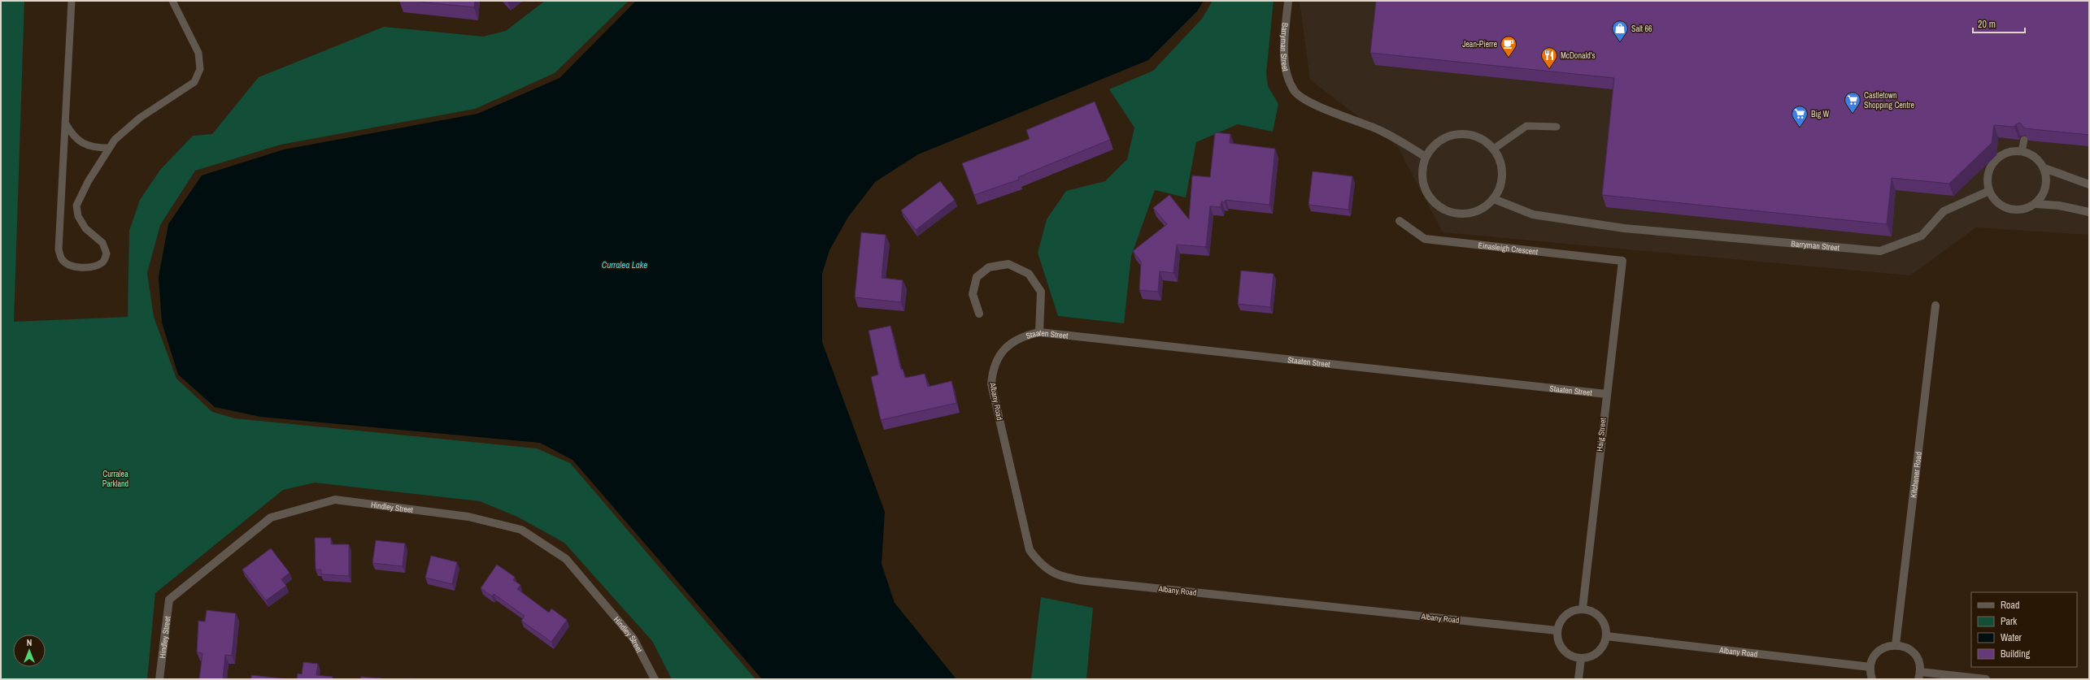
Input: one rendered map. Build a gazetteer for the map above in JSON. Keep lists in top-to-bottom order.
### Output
{
  "streets": {
    "street": [
      "Barryman Street",
      "Einasleigh Crescent",
      "Staaten Street",
      "Albany Road",
      "Haig Street",
      "Kitchener Road",
      "Hindley Street"
    ]
  },
  "crossings": [
    ["Einasleigh Crescent", "Haig Street"],
    ["Staaten Street", "Albany Road"],
    ["Staaten Street", "Haig Street"],
    ["Albany Road", "Haig Street"]
  ],
  "water": ["Curralea Lake"],
  "parks": ["Curralea Parkland"],
  "places": {
    "shop": ["Salt 66"],
    "cafe": ["Jean-Píerre"],
    "restaurant": ["McDonald's"],
    "supermarket": ["Castletown Shopping Centre", "Big W"]
  },
  "legend": [
    "Road",
    "Park",
    "Water",
    "Building"
  ],
  "scale_bar": "20 m",
  "north": "top"
}
